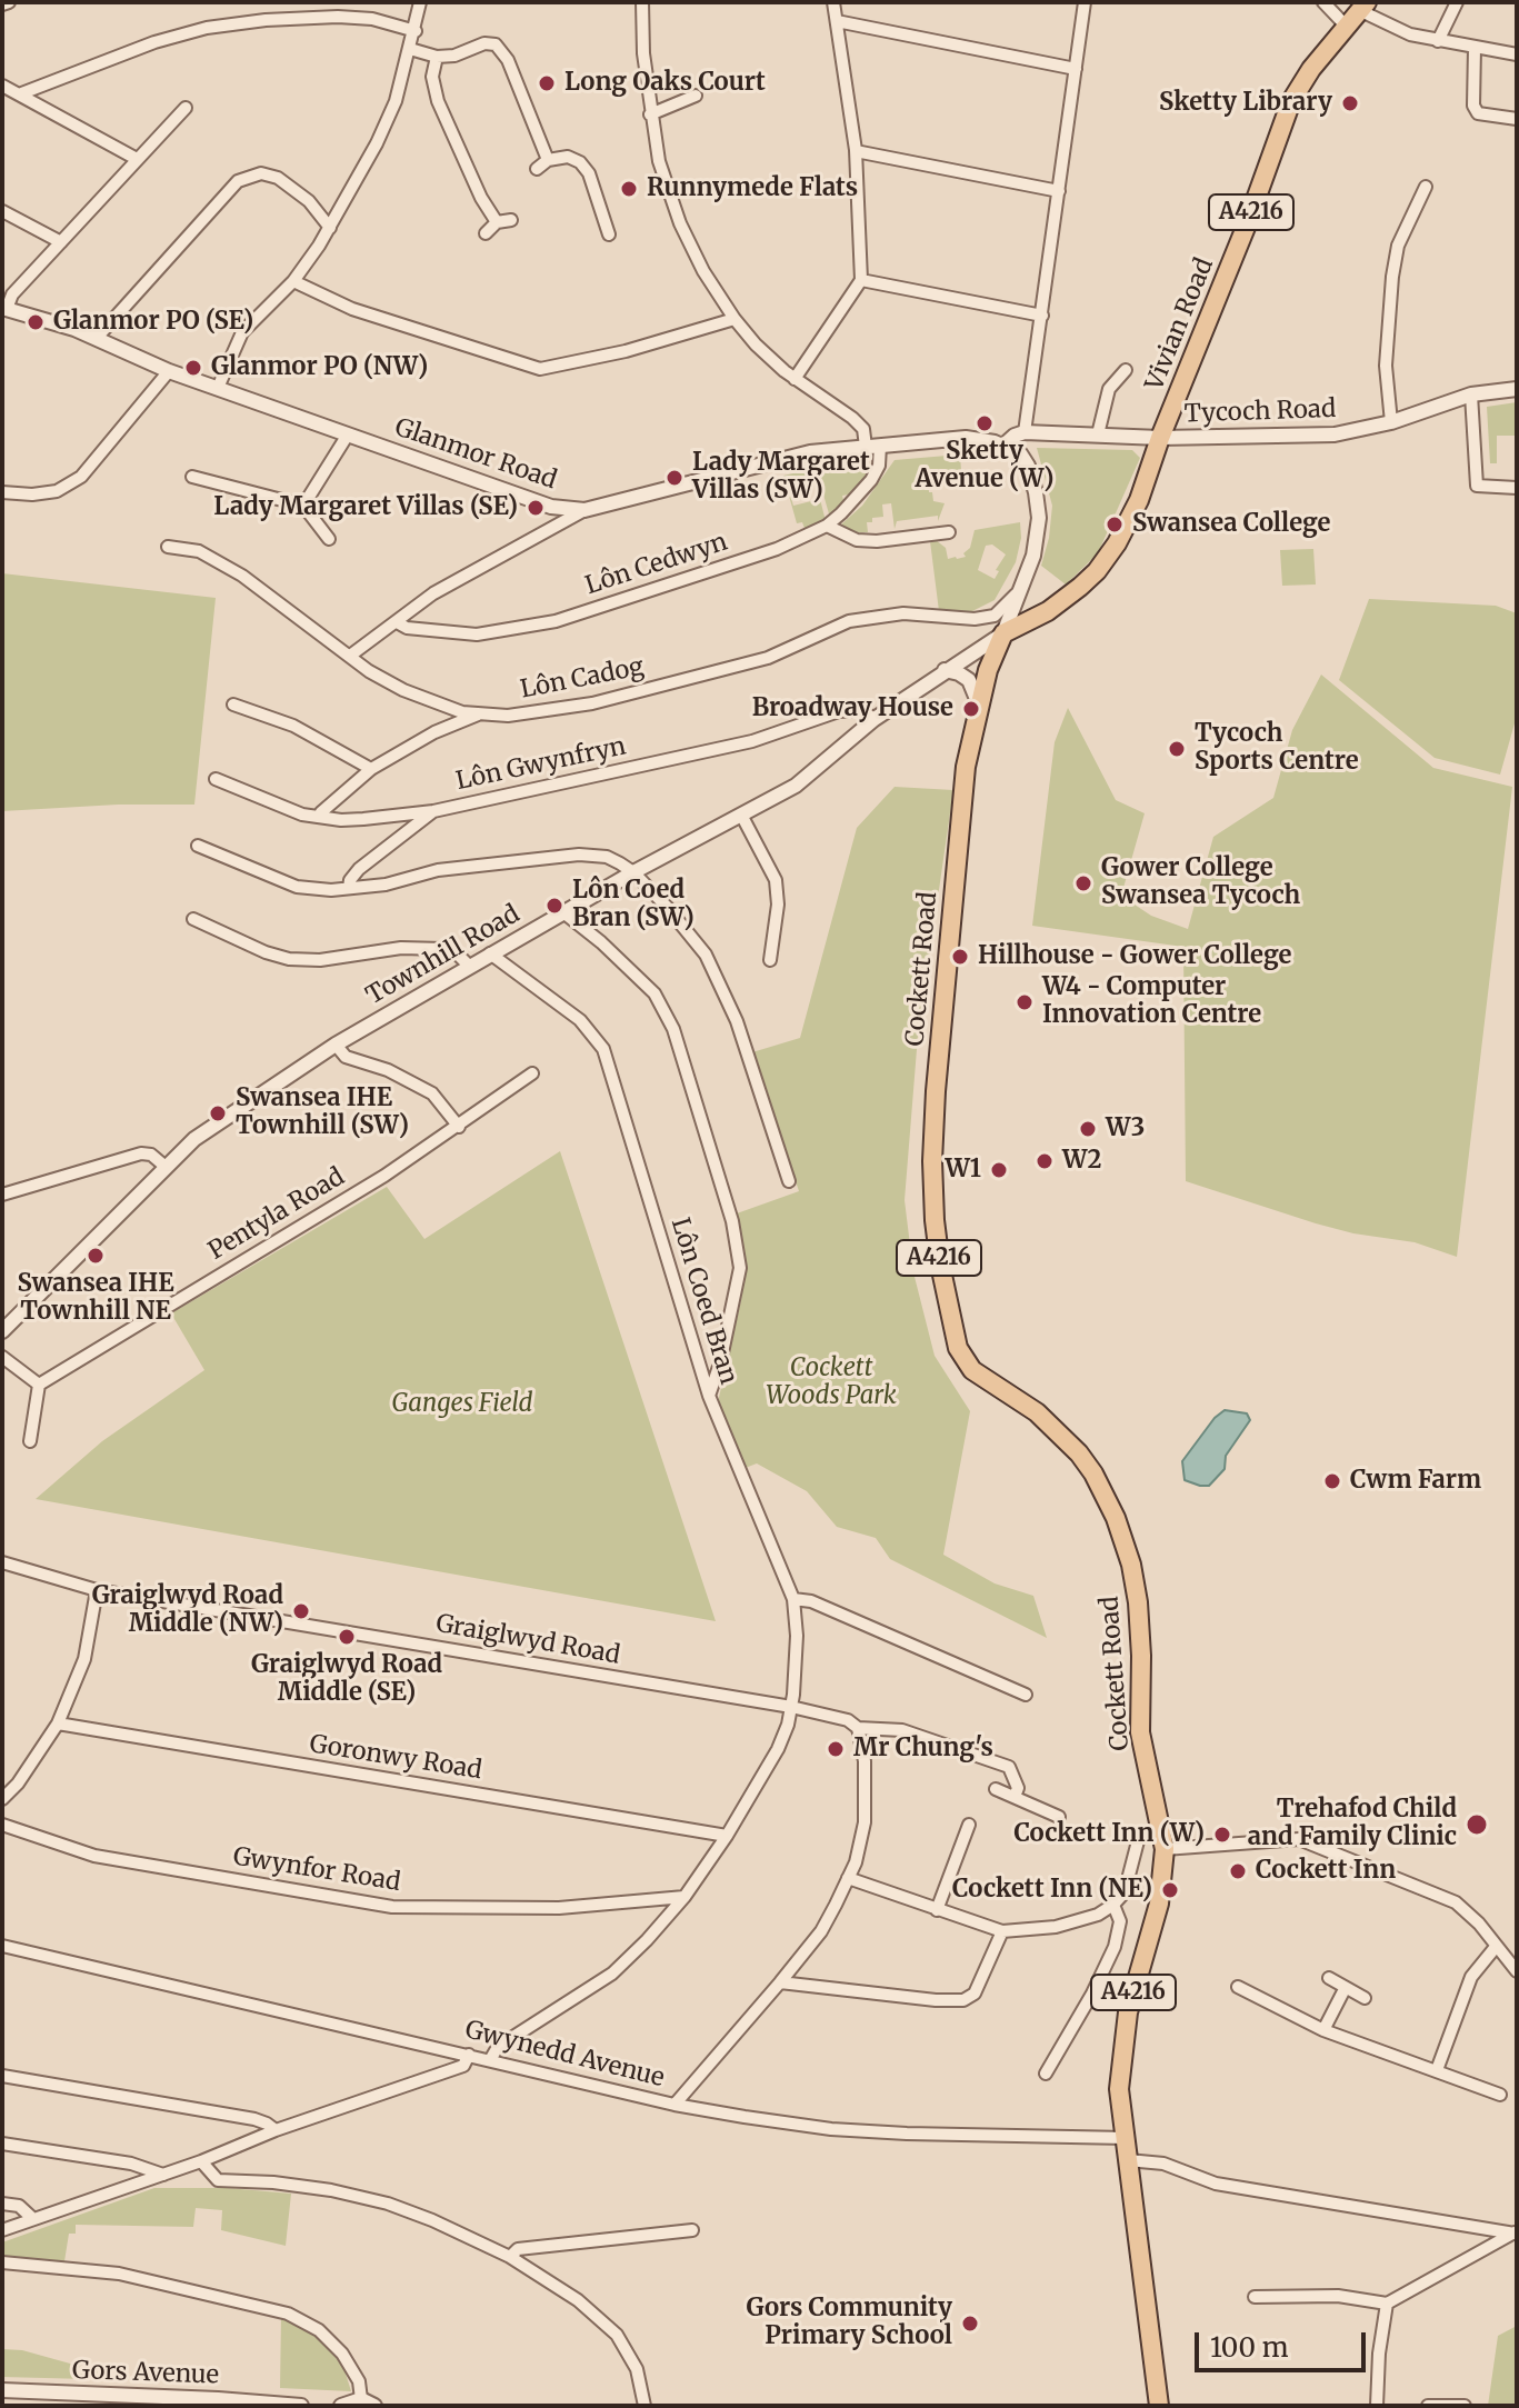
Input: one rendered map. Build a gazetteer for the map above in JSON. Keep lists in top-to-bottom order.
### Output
{
  "streets": {
    "main road": ["A4216", "Vivian Road", "Cockett Road"],
    "street": [
      "Tycoch Road",
      "Glanmor Road",
      "Lôn Cedwyn",
      "Lôn Cadog",
      "Lôn Gwynfryn",
      "Townhill Road",
      "Pentyla Road",
      "Lôn Coed Bran",
      "Graiglwyd Road",
      "Goronwy Road",
      "Gwynfor Road",
      "Gwynedd Avenue",
      "Gors Avenue"
    ]
  },
  "crossings": [
    ["A4216", "Vivian Road"],
    ["A4216", "Cockett Road"],
    ["Vivian Road", "Tycoch Road"],
    ["Vivian Road", "Townhill Road"],
    ["Vivian Road", "Cockett Road"],
    ["Glanmor Road", "Lôn Cedwyn"],
    ["Lôn Gwynfryn", "Townhill Road"],
    ["Townhill Road", "Cockett Road"],
    ["Townhill Road", "Lôn Coed Bran"],
    ["Cockett Road", "Gwynedd Avenue"],
    ["Lôn Coed Bran", "Graiglwyd Road"],
    ["Lôn Coed Bran", "Goronwy Road"],
    ["Lôn Coed Bran", "Gwynfor Road"],
    ["Lôn Coed Bran", "Gwynedd Avenue"]
  ],
  "parks": ["Cockett Woods Park", "Ganges Field"],
  "places": [
    "Long Oaks Court",
    "Sketty Library",
    "Runnymede Flats",
    "Glanmor PO (SE)",
    "Glanmor PO (NW)",
    "Sketty Avenue (W)",
    "Lady Margaret Villas (SW)",
    "Lady Margaret Villas (SE)",
    "Swansea College",
    "Broadway House",
    "Tycoch Sports Centre",
    "Gower College Swansea Tycoch",
    "Lôn Coed Bran (SW)",
    "Hillhouse - Gower College",
    "W4 - Computer Innovation Centre",
    "Swansea IHE Townhill (SW)",
    "W3",
    "W2",
    "W1",
    "Swansea IHE Townhill NE",
    "Cwm Farm",
    "Graiglwyd Road Middle (NW)",
    "Graiglwyd Road Middle (SE)",
    "Mr Chung's",
    "Trehafod Child and Family Clinic",
    "Cockett Inn (W)",
    "Cockett Inn",
    "Cockett Inn (NE)",
    "Gors Community Primary School"
  ],
  "scale_bar": "100 m"
}
